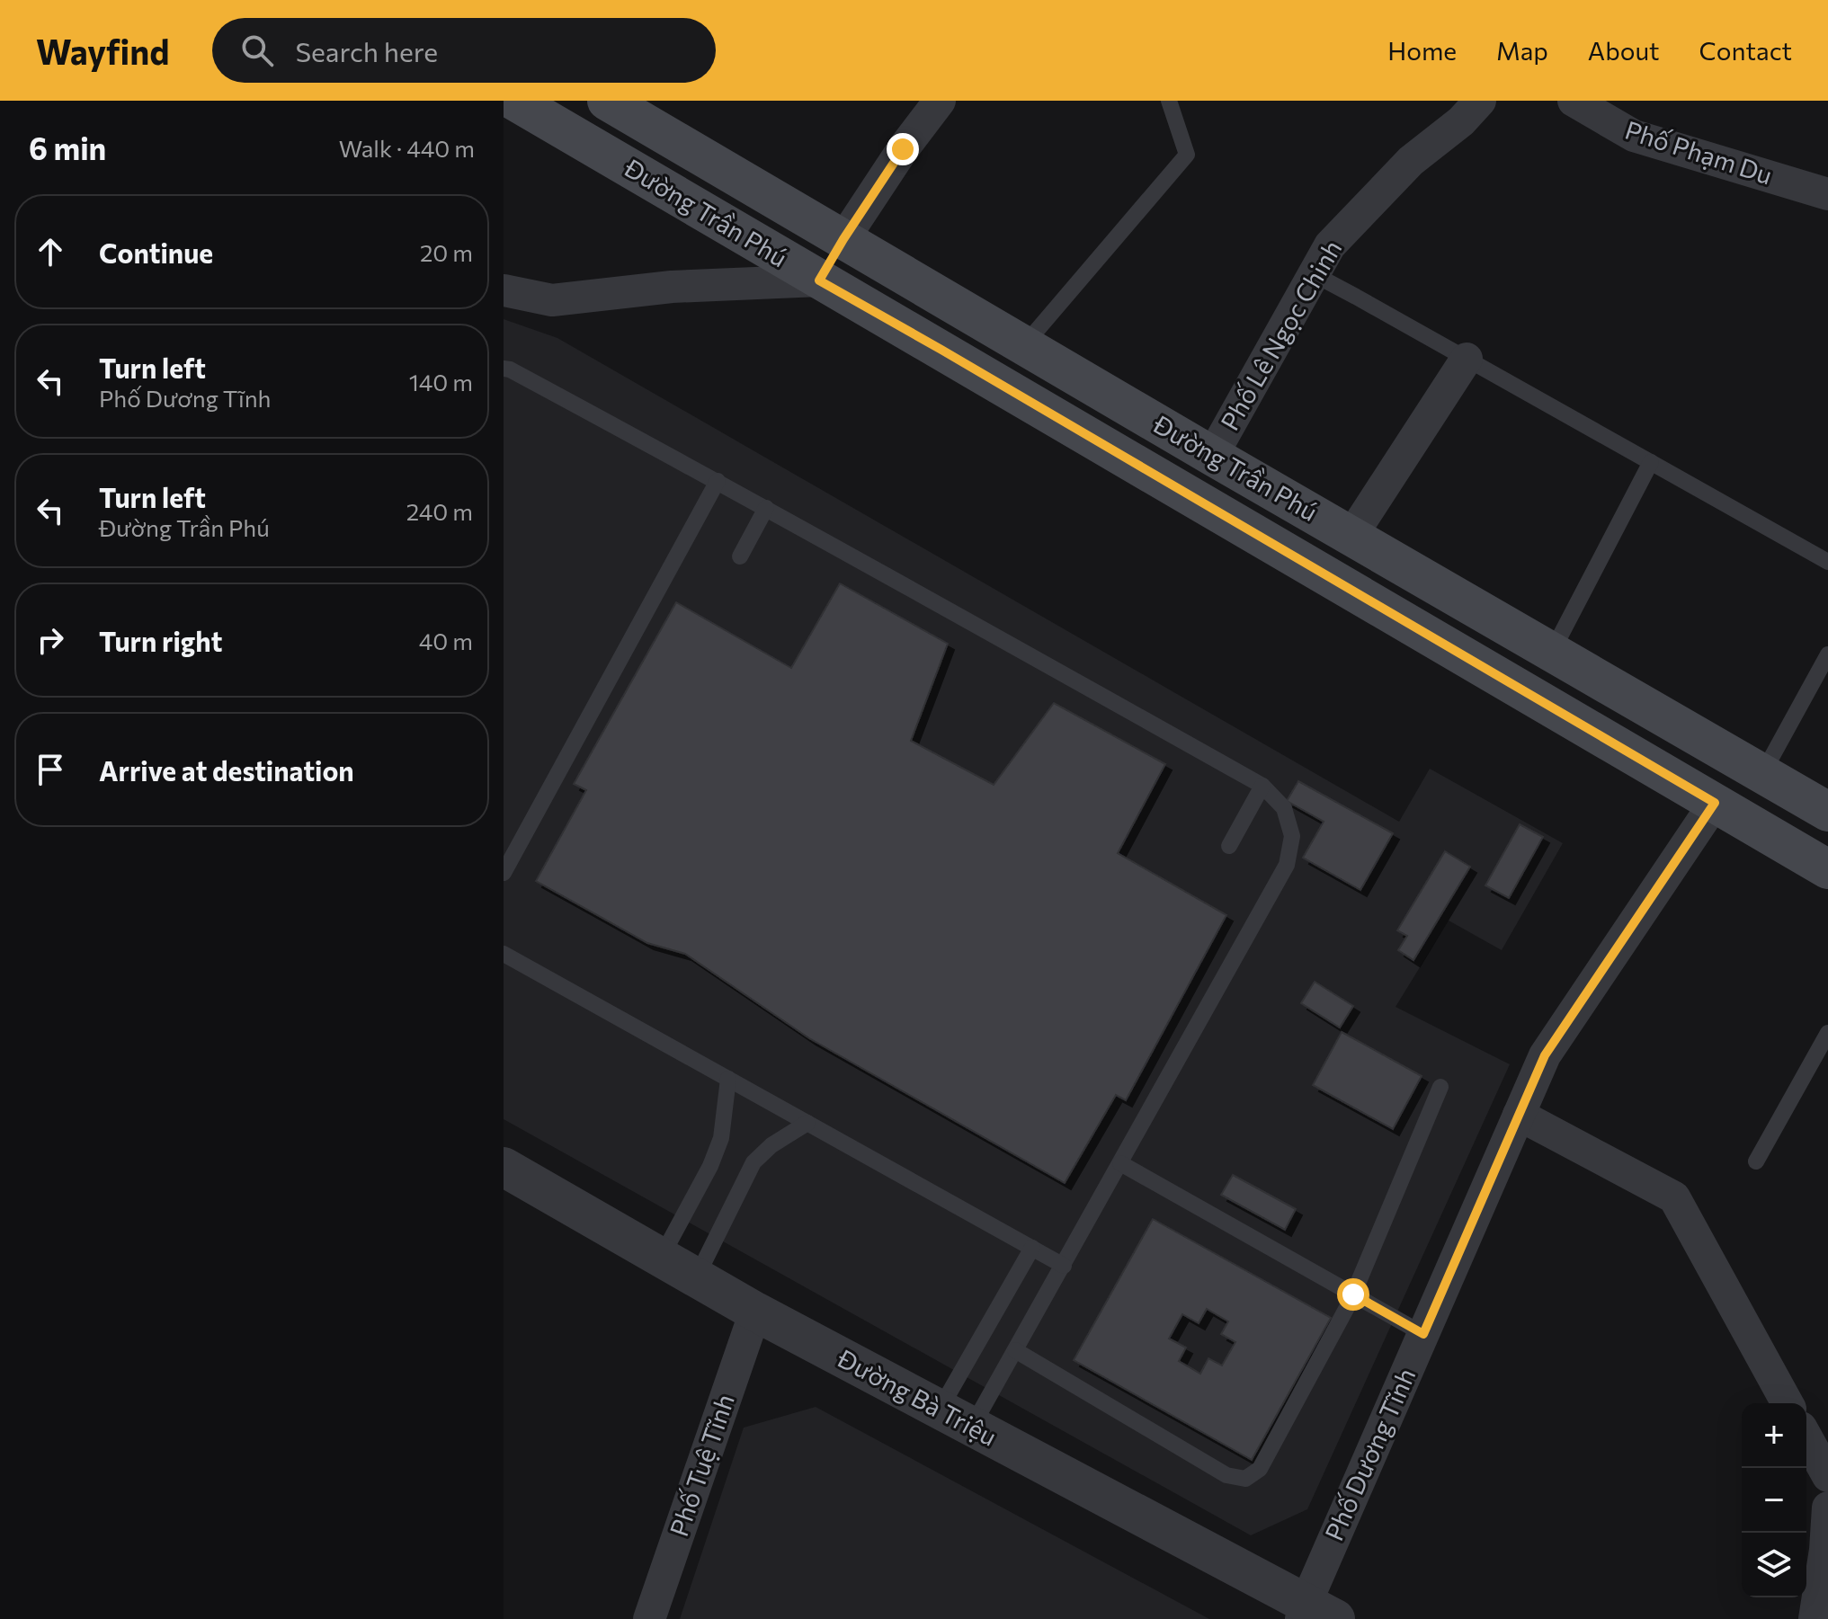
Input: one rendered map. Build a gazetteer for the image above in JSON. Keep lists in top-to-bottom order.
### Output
{
  "streets": {
    "main road": ["Đường Trần Phú"],
    "street": [
      "Phố Phạm Du",
      "Phố Lê Ngọc Chinh",
      "Đường Bà Triệu",
      "Phố Dương Tĩnh",
      "Phố Tuệ Tĩnh"
    ]
  },
  "crossings": [
    ["Đường Trần Phú", "Phố Lê Ngọc Chinh"],
    ["Đường Trần Phú", "Phố Dương Tĩnh"],
    ["Đường Bà Triệu", "Phố Dương Tĩnh"],
    ["Đường Bà Triệu", "Phố Tuệ Tĩnh"]
  ],
  "page": {
    "header": "Wayfind",
    "search": "Search here",
    "nav": [
      "Home",
      "Map",
      "About",
      "Contact"
    ],
    "heading": ["6 min", "Walk · 440 m"],
    "list": [
      ["Continue", "20 m"],
      ["Turn left", "Phố Dương Tĩnh", "140 m"],
      ["Turn left", "Đường Trần Phú", "240 m"],
      ["Turn right", "40 m"],
      "Arrive at destination"
    ],
    "map_buttons": ["+", "−"]
  }
}
